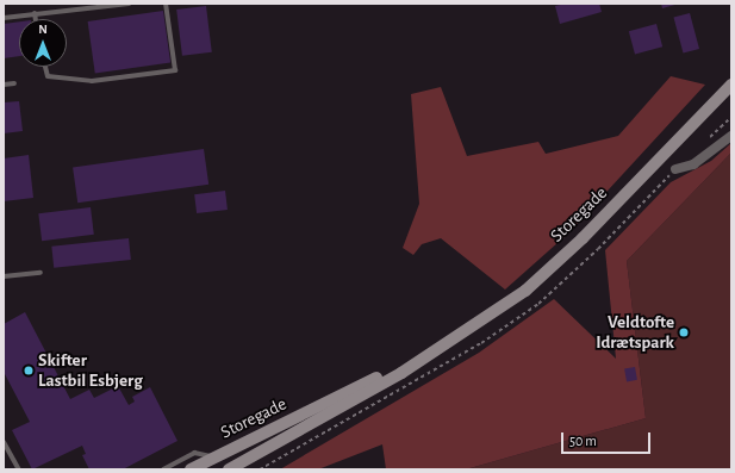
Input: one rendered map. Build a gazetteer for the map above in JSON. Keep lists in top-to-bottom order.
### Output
{
  "streets": {
    "main road": ["Storegade"]
  },
  "places": ["Veldtofte Idrætspark", "Skifter Lastbil Esbjerg"],
  "scale_bar": "50 m",
  "north": "top"
}
